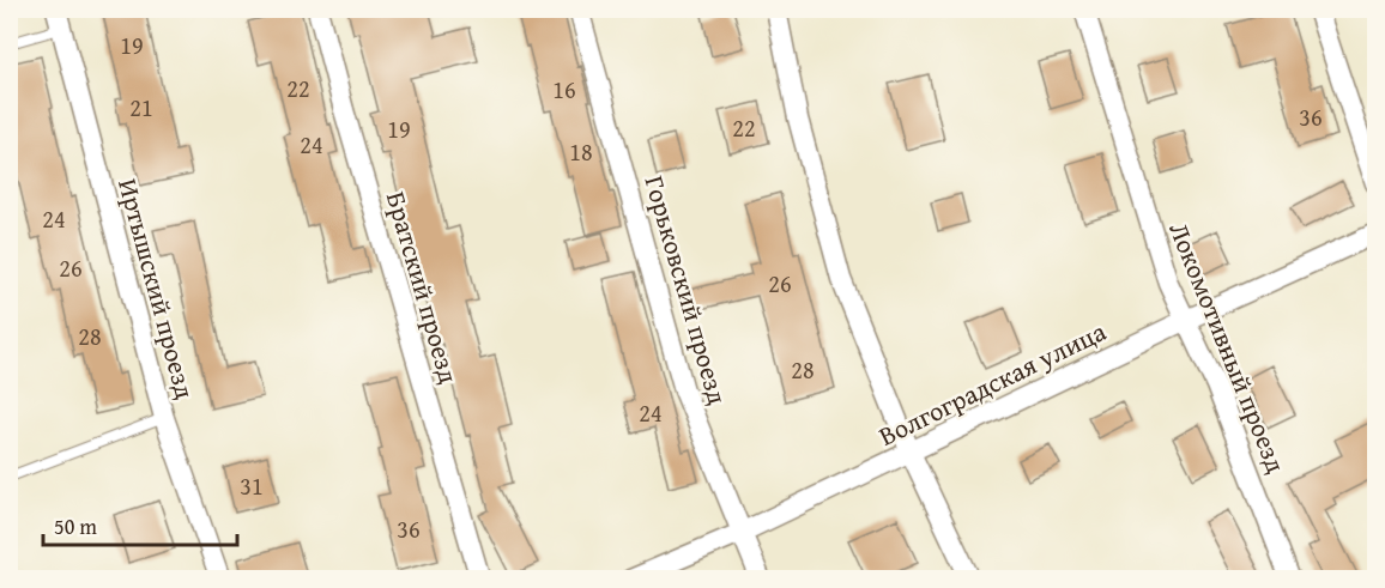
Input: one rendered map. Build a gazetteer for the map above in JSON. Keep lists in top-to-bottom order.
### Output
{
  "streets": {
    "street": [
      "Братский проезд",
      "Иртышский проезд",
      "Горьковский проезд",
      "Локомотивный проезд",
      "Волгоградская улица"
    ]
  },
  "crossings": [
    ["Горьковский проезд", "Волгоградская улица"],
    ["Локомотивный проезд", "Волгоградская улица"]
  ],
  "house_numbers": [
    "19",
    "22",
    "16",
    "21",
    "36",
    "22",
    "19",
    "24",
    "18",
    "24",
    "26",
    "26",
    "28",
    "28",
    "24",
    "31",
    "36"
  ],
  "scale_bar": "50 m"
}
